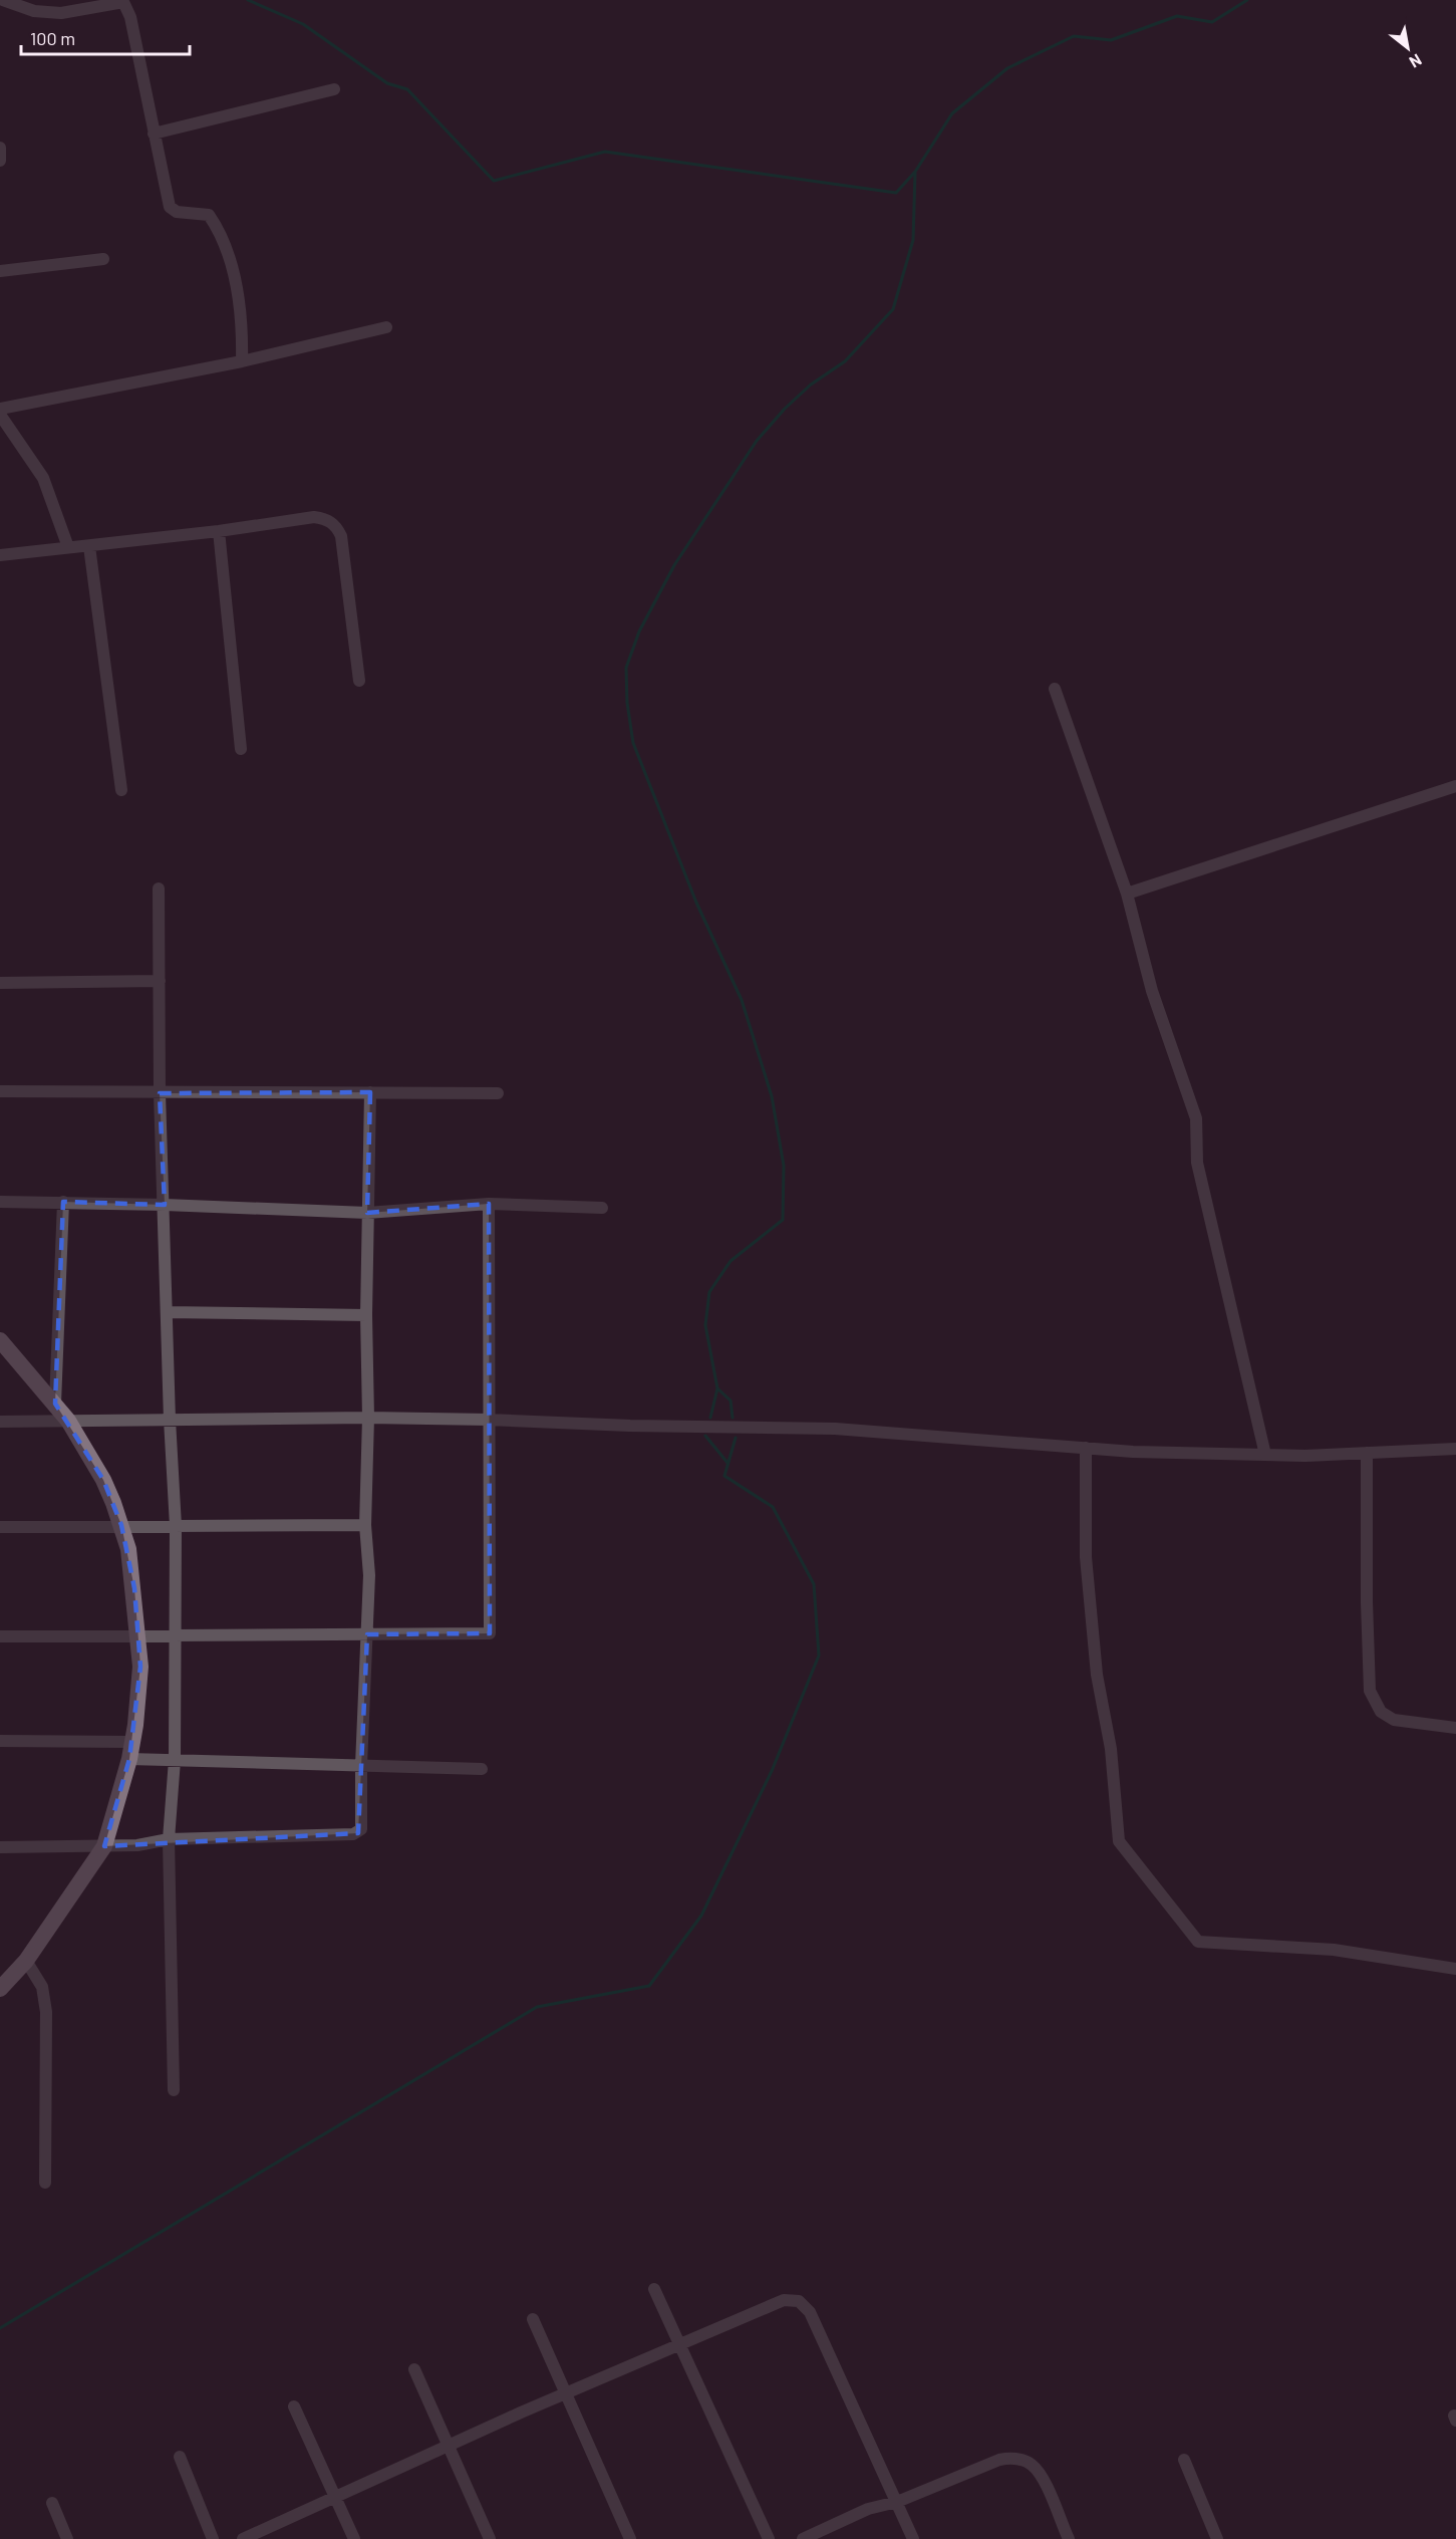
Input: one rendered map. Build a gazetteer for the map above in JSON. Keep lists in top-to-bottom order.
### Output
{
  "scale_bar": "100 m",
  "north": "bottom right"
}
